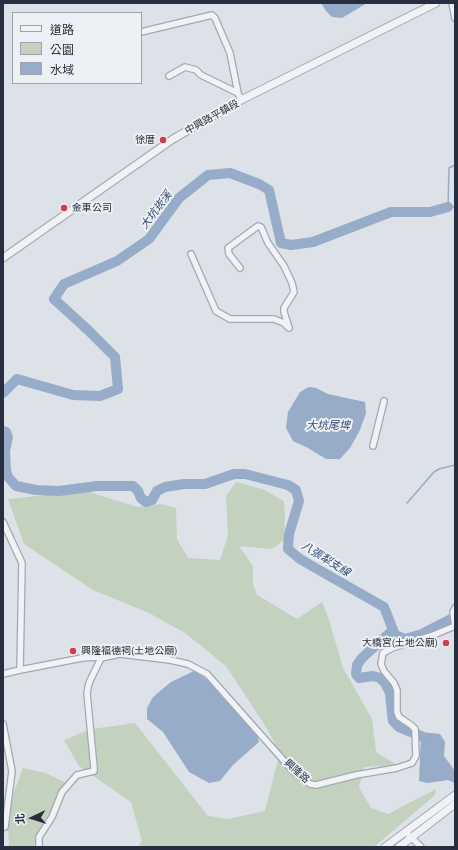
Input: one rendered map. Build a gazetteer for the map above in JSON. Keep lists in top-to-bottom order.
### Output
{
  "streets": {
    "street": ["中興路平鎮段", "興隆路"]
  },
  "water": ["大坑崁溪", "大坑尾埤", "八張犁支線"],
  "places": [
    "徐厝",
    "金車公司",
    "大橋宮(土地公廟)",
    "興隆福德祠(土地公廟)"
  ],
  "legend": ["道路", "公園", "水域"],
  "north": "left"
}
